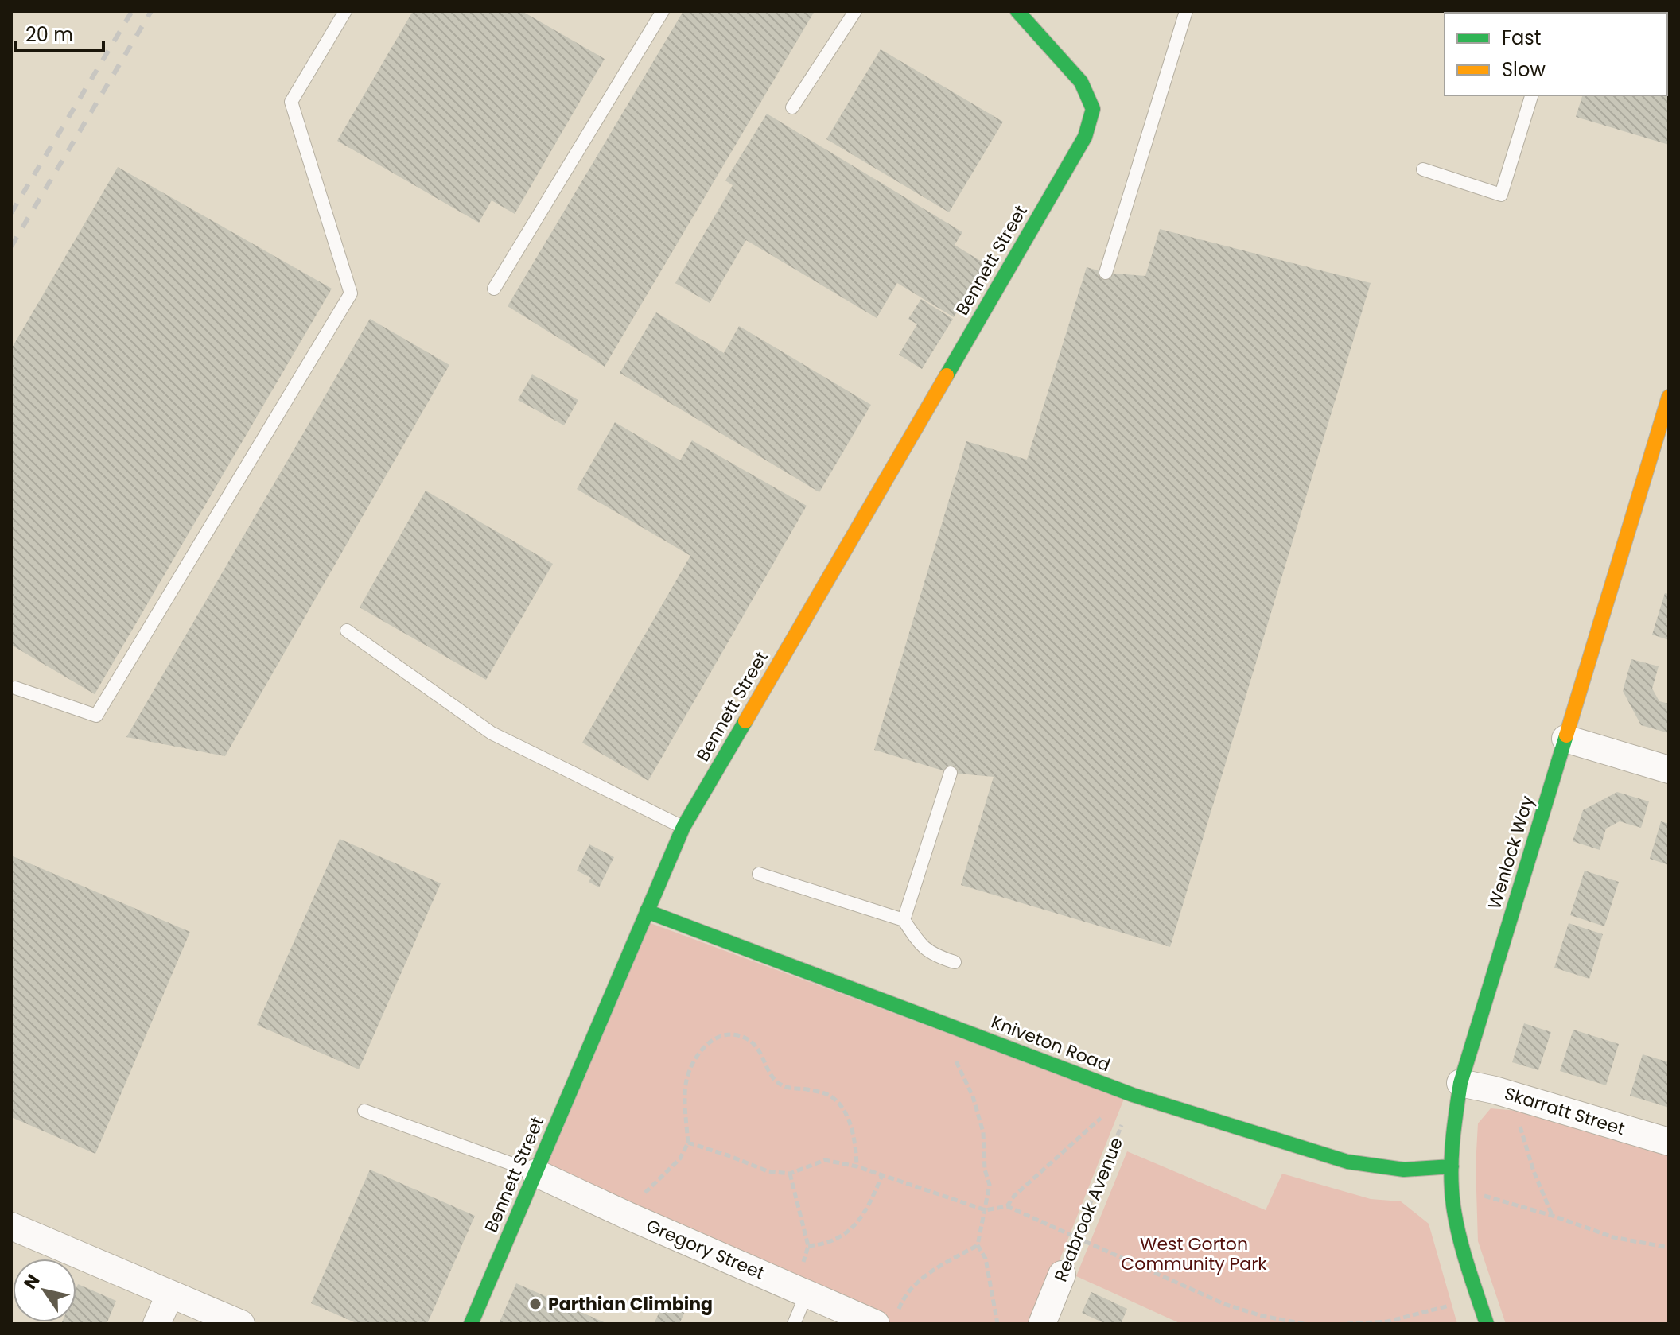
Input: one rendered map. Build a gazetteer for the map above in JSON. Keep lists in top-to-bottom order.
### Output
{
  "streets": {
    "street": [
      "Bennett Street",
      "Wenlock Way",
      "Kniveton Road",
      "Skarratt Street",
      "Reabrook Avenue",
      "Gregory Street"
    ]
  },
  "crossings": [
    ["Bennett Street", "Kniveton Road"],
    ["Bennett Street", "Gregory Street"],
    ["Wenlock Way", "Kniveton Road"],
    ["Wenlock Way", "Skarratt Street"],
    ["Kniveton Road", "Reabrook Avenue"]
  ],
  "parks": ["West Gorton Community Park"],
  "places": ["Parthian Climbing"],
  "legend": ["Fast", "Slow"],
  "scale_bar": "20 m",
  "north": "top left"
}
